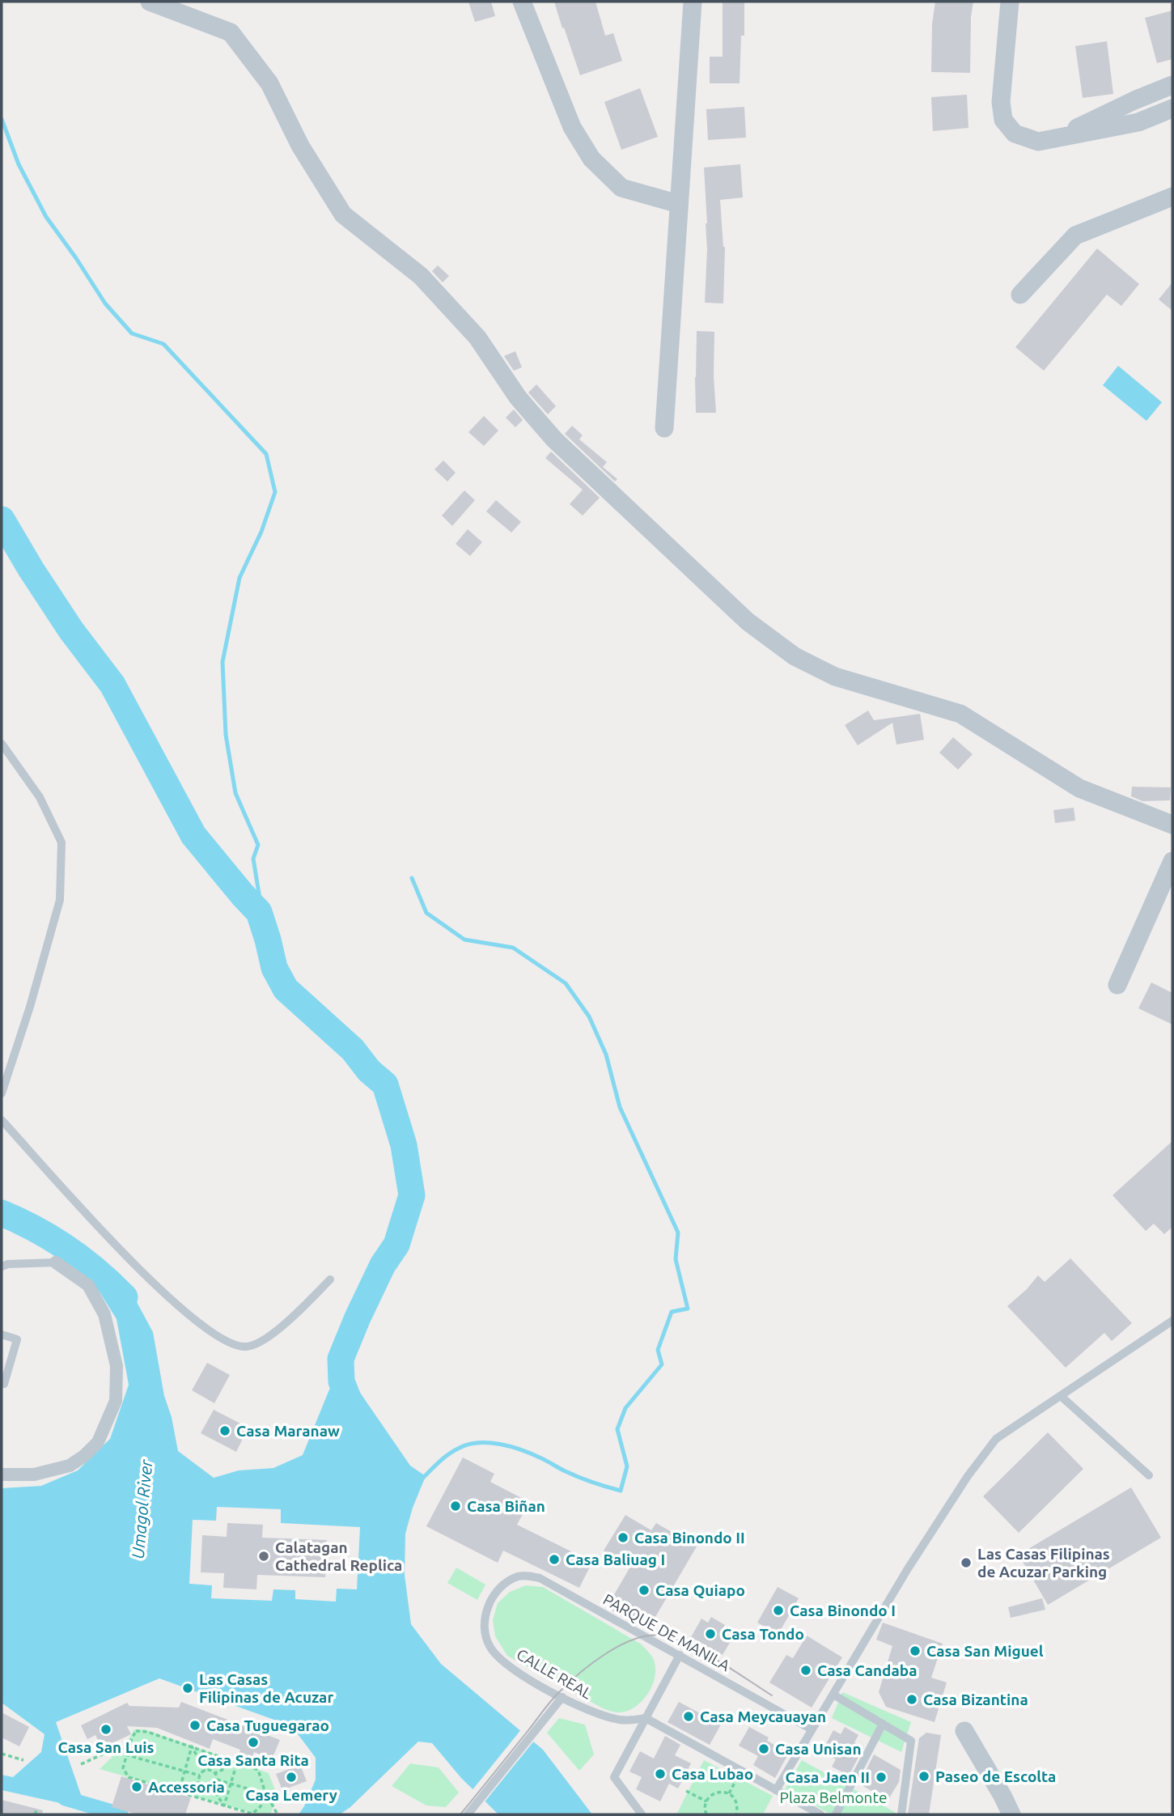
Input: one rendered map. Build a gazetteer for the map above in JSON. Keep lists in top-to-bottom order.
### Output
{
  "streets": {
    "lane": ["PARQUE DE MANILA", "CALLE REAL"]
  },
  "crossings": [
    ["PARQUE DE MANILA", "CALLE REAL"]
  ],
  "water": ["Umagol River"],
  "parks": ["Plaza Belmonte"],
  "places": [
    "Casa Maranaw",
    "Casa Biñan",
    "Casa Binondo II",
    "Calatagan Cathedral Replica",
    "Casa Baliuag I",
    "Las Casas Filipinas de Acuzar Parking",
    "Casa Quiapo",
    "Casa Binondo I",
    "Casa Tondo",
    "Casa San Miguel",
    "Casa Candaba",
    "Las Casas Filipinas de Acuzar",
    "Casa Bizantina",
    "Casa Meycauayan",
    "Casa Tuguegarao",
    "Casa San Luis",
    "Casa Santa Rita",
    "Casa Unisan",
    "Casa Lubao",
    "Paseo de Escolta",
    "Casa Lemery",
    "Casa Jaen II",
    "Accessoria"
  ]
}
